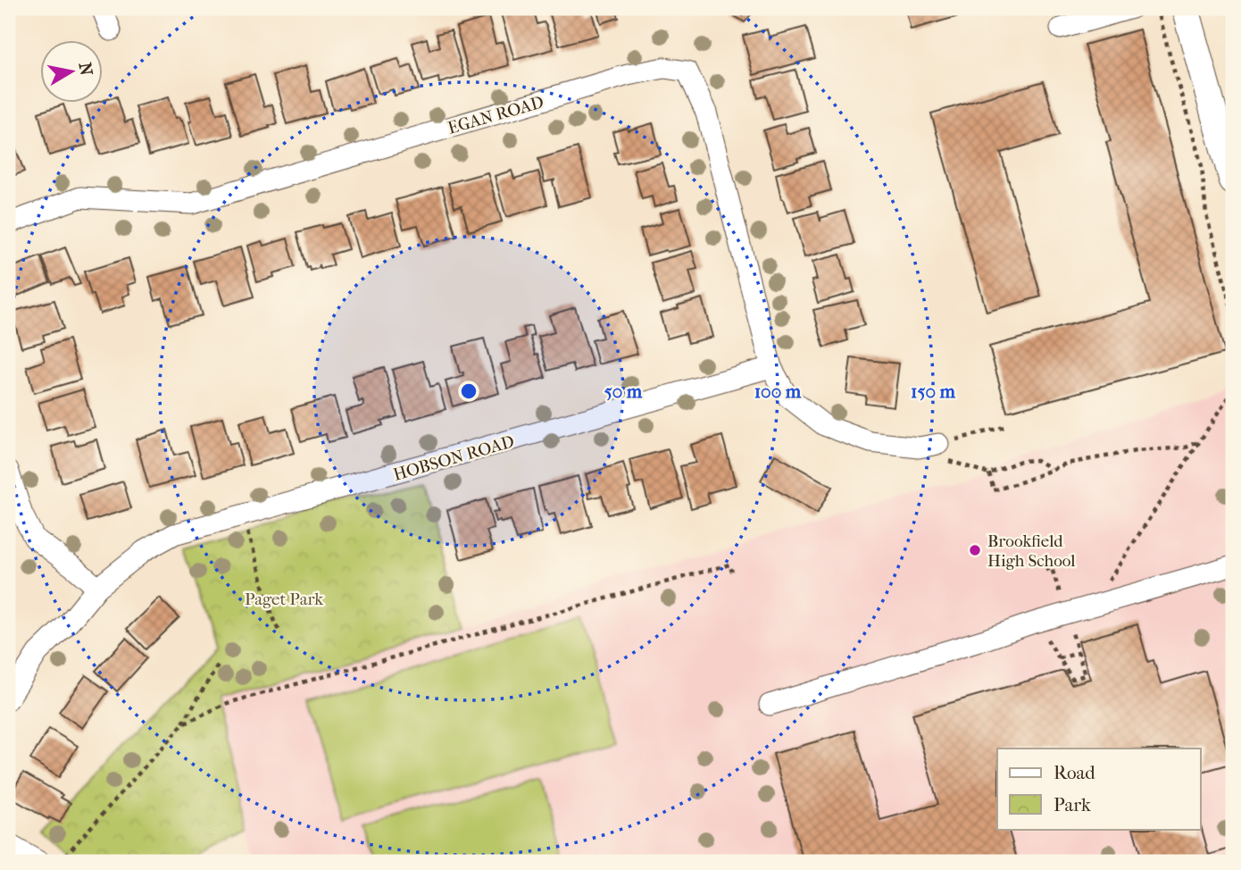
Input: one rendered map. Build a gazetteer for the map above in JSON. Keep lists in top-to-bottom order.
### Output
{
  "streets": {
    "street": ["EGAN ROAD", "HOBSON ROAD"]
  },
  "crossings": [
    ["EGAN ROAD", "HOBSON ROAD"]
  ],
  "parks": ["Paget Park"],
  "places": ["Brookfield High School"],
  "legend": ["Road", "Park"],
  "north": "right",
  "rings": ["50 m", "100 m", "150 m"]
}
